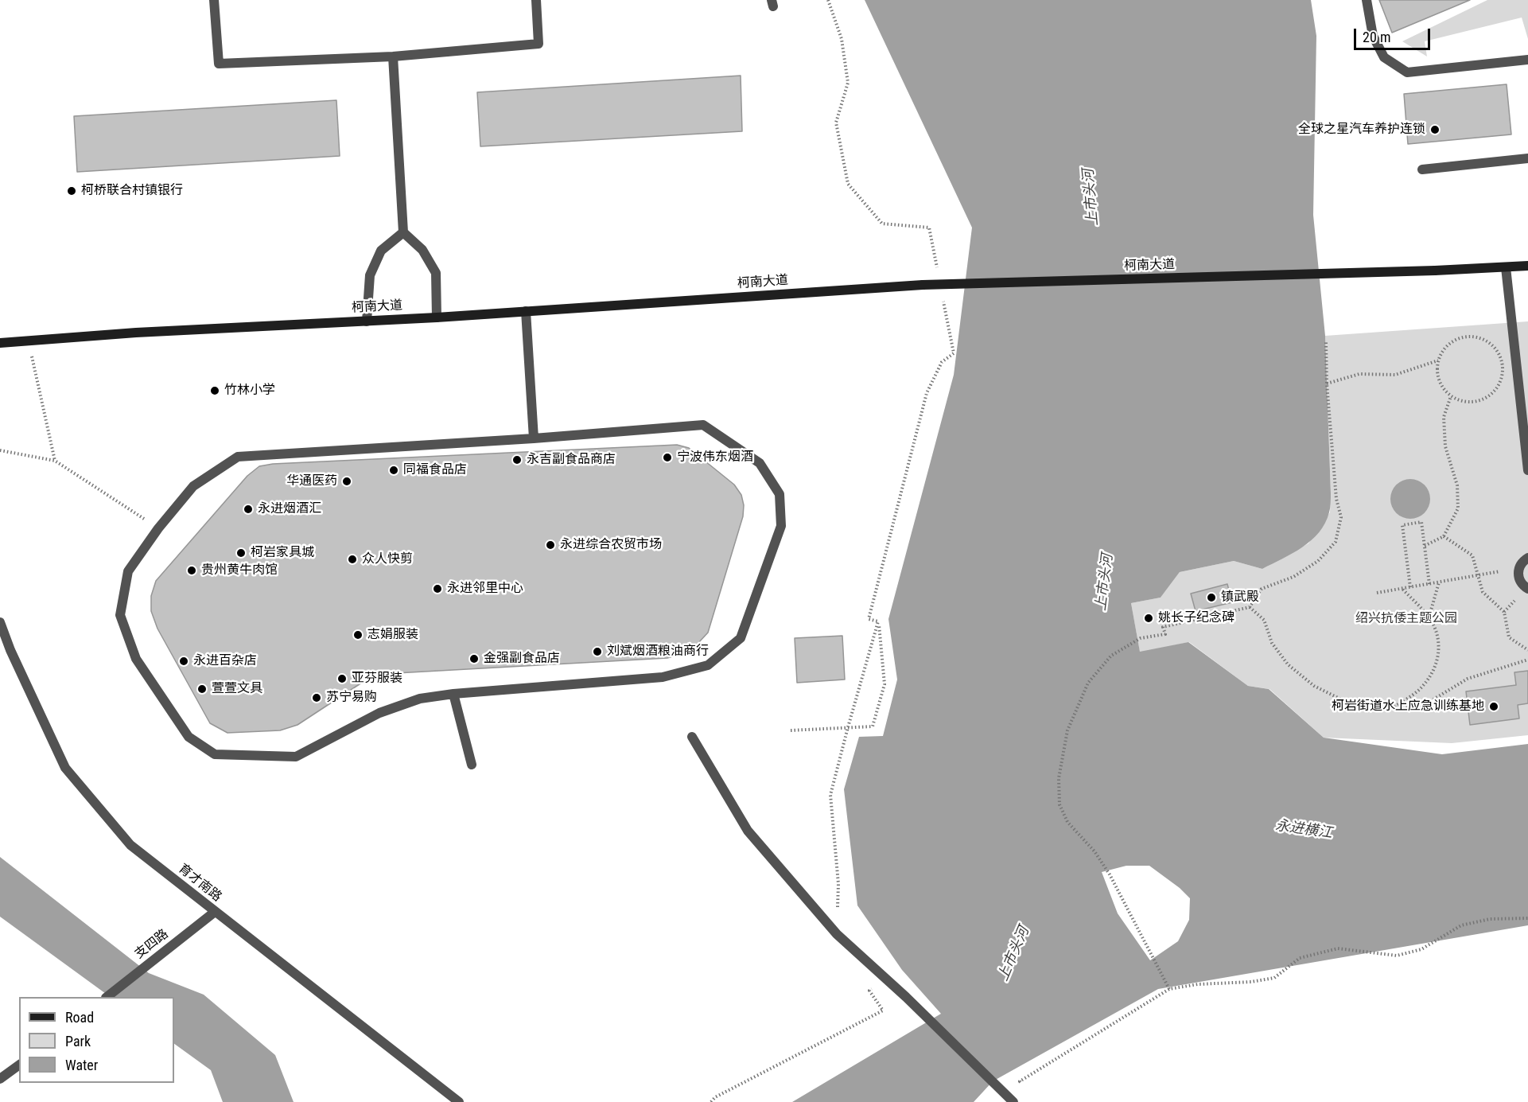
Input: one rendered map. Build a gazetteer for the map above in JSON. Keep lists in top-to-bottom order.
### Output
{
  "streets": {
    "main road": ["柯南大道"],
    "street": ["育才南路", "支四路"]
  },
  "crossings": [
    ["育才南路", "支四路"]
  ],
  "water": ["上市头河", "永进横江"],
  "parks": ["绍兴抗倭主题公园"],
  "places": [
    "全球之星汽车养护连锁",
    "柯桥联合村镇银行",
    "竹林小学",
    "宁波伟东烟酒",
    "永吉副食品商店",
    "同福食品店",
    "华通医药",
    "永进烟酒汇",
    "永进综合农贸市场",
    "柯岩家具城",
    "众人快剪",
    "贵州黄牛肉馆",
    "永进邻里中心",
    "镇武殿",
    "姚长子纪念碑",
    "志娟服装",
    "刘斌烟酒粮油商行",
    "金强副食品店",
    "永进百杂店",
    "亚芬服装",
    "萱萱文具",
    "苏宁易购",
    "柯岩街道水上应急训练基地"
  ],
  "legend": ["Road", "Park", "Water"],
  "scale_bar": "20 m"
}
